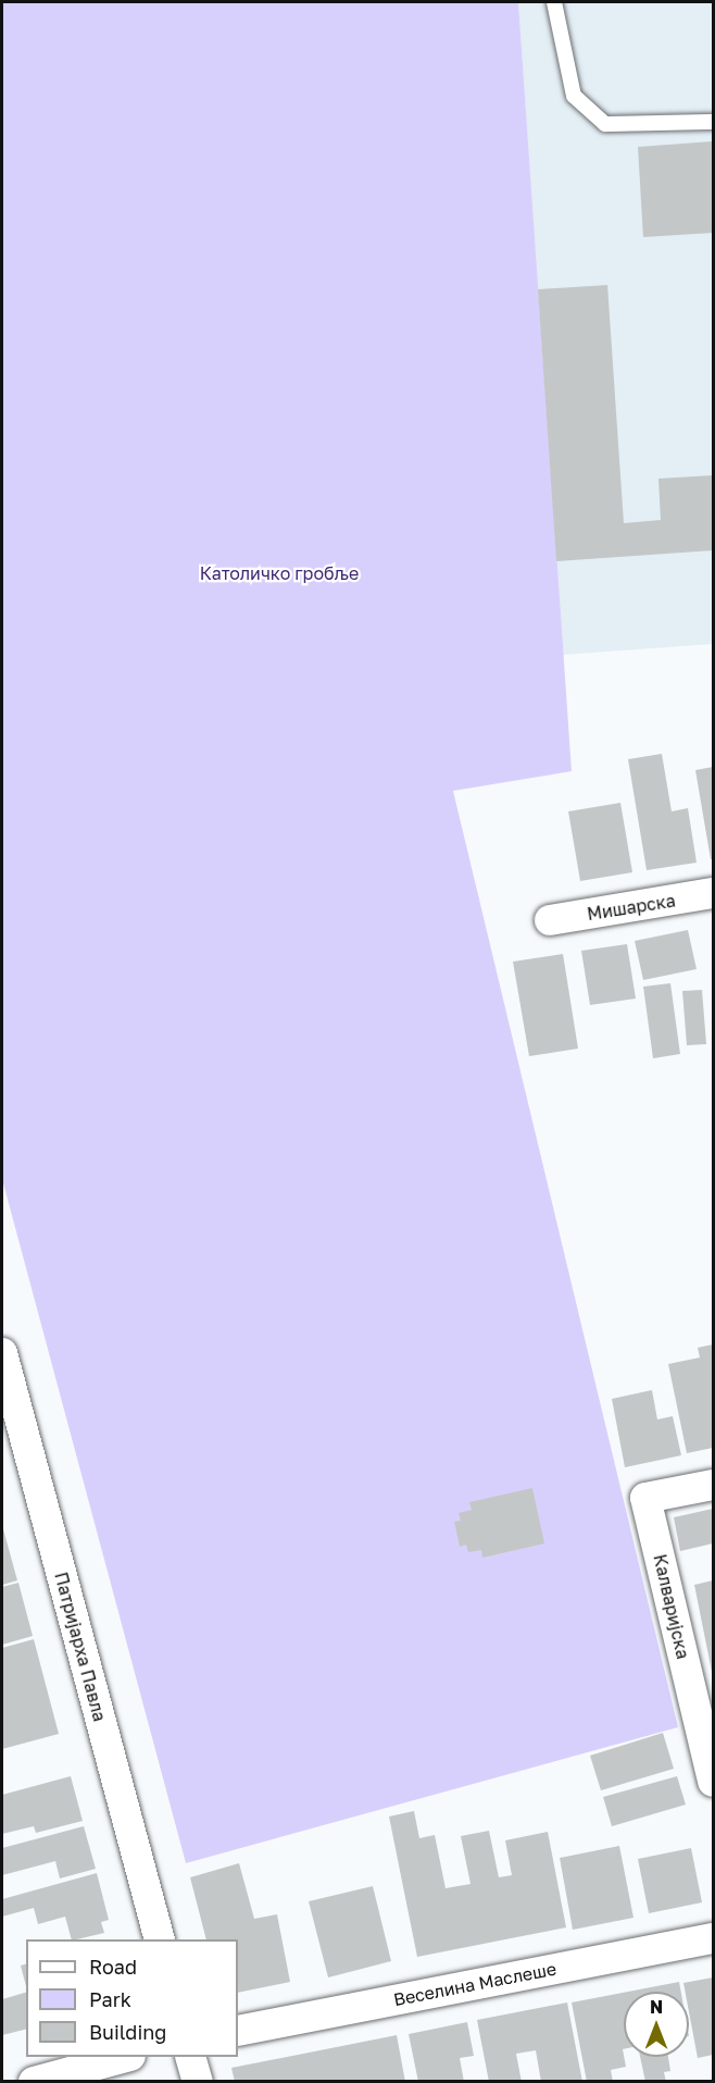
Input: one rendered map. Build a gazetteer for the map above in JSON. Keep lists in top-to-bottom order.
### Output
{
  "streets": {
    "street": [
      "Мишарска",
      "Калваријска",
      "Патријарха Павла",
      "Веселина Маслеше"
    ]
  },
  "parks": ["Католичко гробље"],
  "legend": ["Road", "Park", "Building"],
  "north": "top"
}
